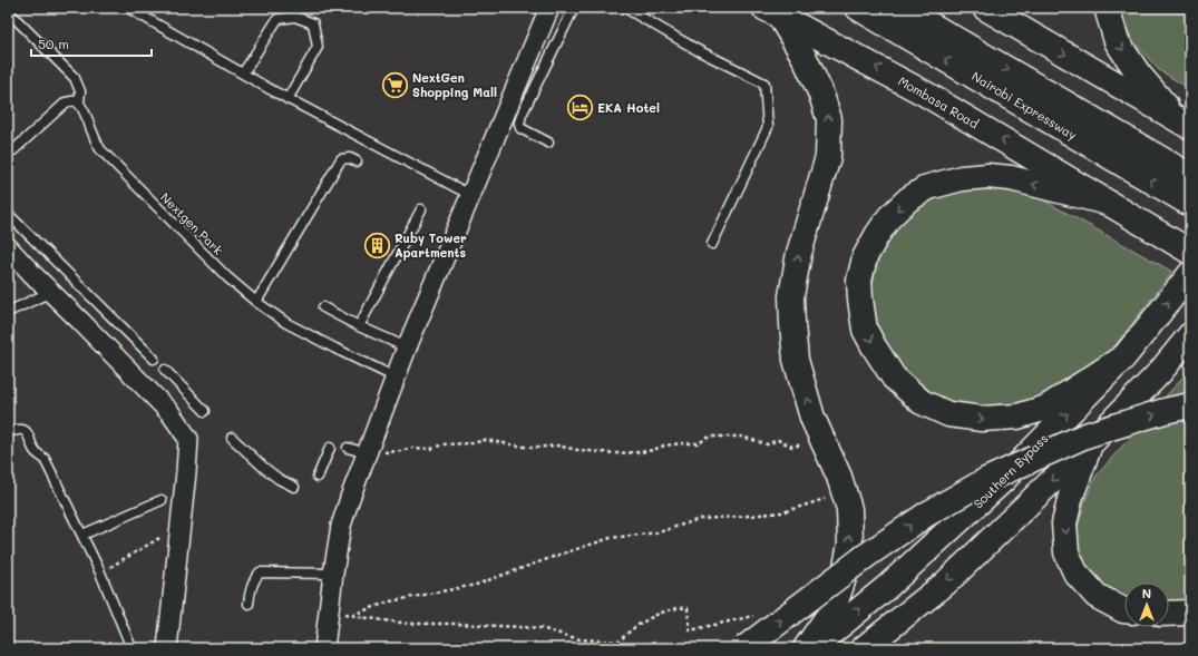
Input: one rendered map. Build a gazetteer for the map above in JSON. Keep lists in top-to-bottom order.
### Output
{
  "streets": {
    "highway": ["Mombasa Road", "Nairobi Expressway", "Southern Bypass"],
    "lane": ["Nextgen Park"]
  },
  "places": {
    "supermarket": ["NextGen Shopping Mall"],
    "hotel": ["EKA Hotel"],
    "building": ["Ruby Tower Apartments"]
  },
  "scale_bar": "50 m",
  "north": "top"
}
